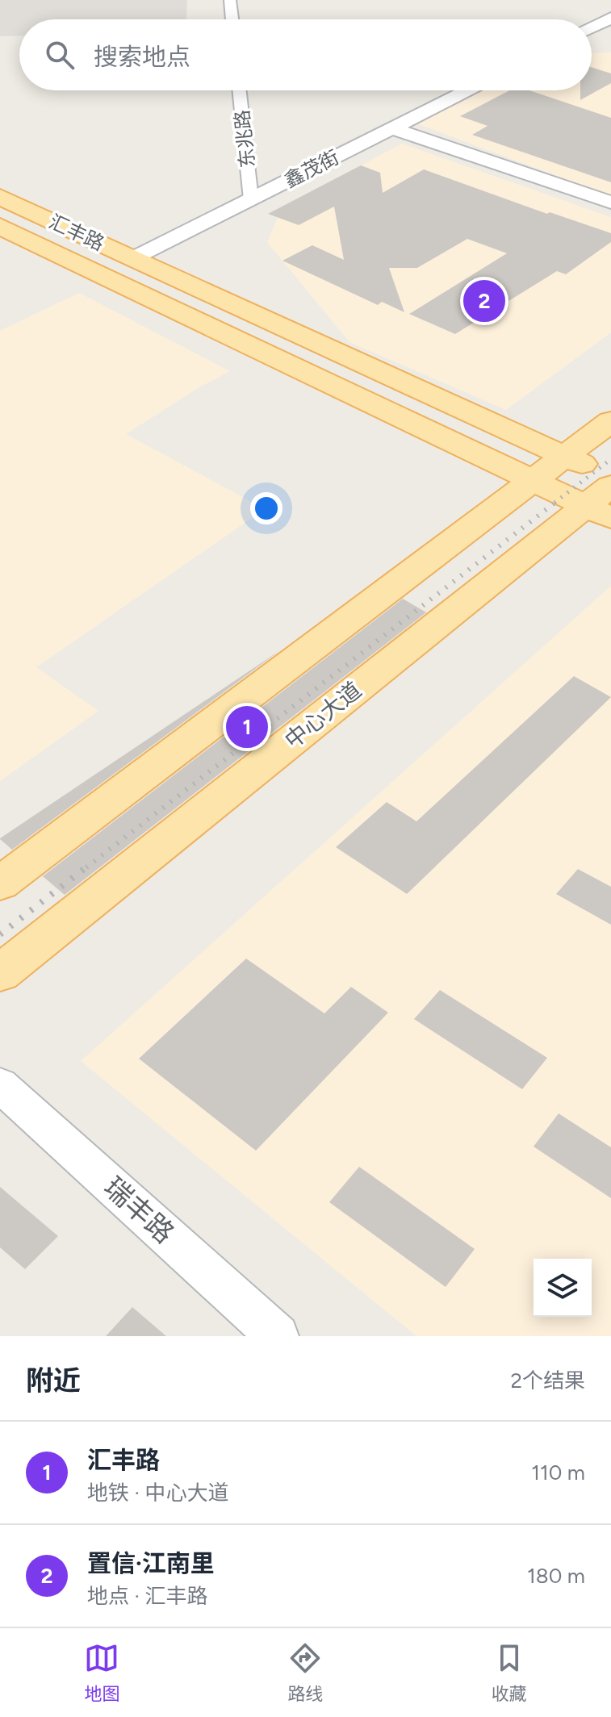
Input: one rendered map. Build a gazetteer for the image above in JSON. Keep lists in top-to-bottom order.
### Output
{
  "streets": {
    "main road": ["汇丰路", "中心大道"],
    "street": ["东兆路", "鑫茂街", "瑞丰路"]
  },
  "crossings": [
    ["东兆路", "鑫茂街"],
    ["鑫茂街", "汇丰路"],
    ["汇丰路", "中心大道"]
  ],
  "page": {
    "search": "搜索地点",
    "pins": ["2", "1"],
    "heading": ["附近", "2个结果"],
    "list": [
      {
        "mark": "1",
        "name": "汇丰路",
        "note": "地铁 · 中心大道",
        "value": "110 m"
      },
      {
        "mark": "2",
        "name": "置信·江南里",
        "note": "地点 · 汇丰路",
        "value": "180 m"
      }
    ],
    "nav": ["地图", "路线", "收藏"]
  }
}
